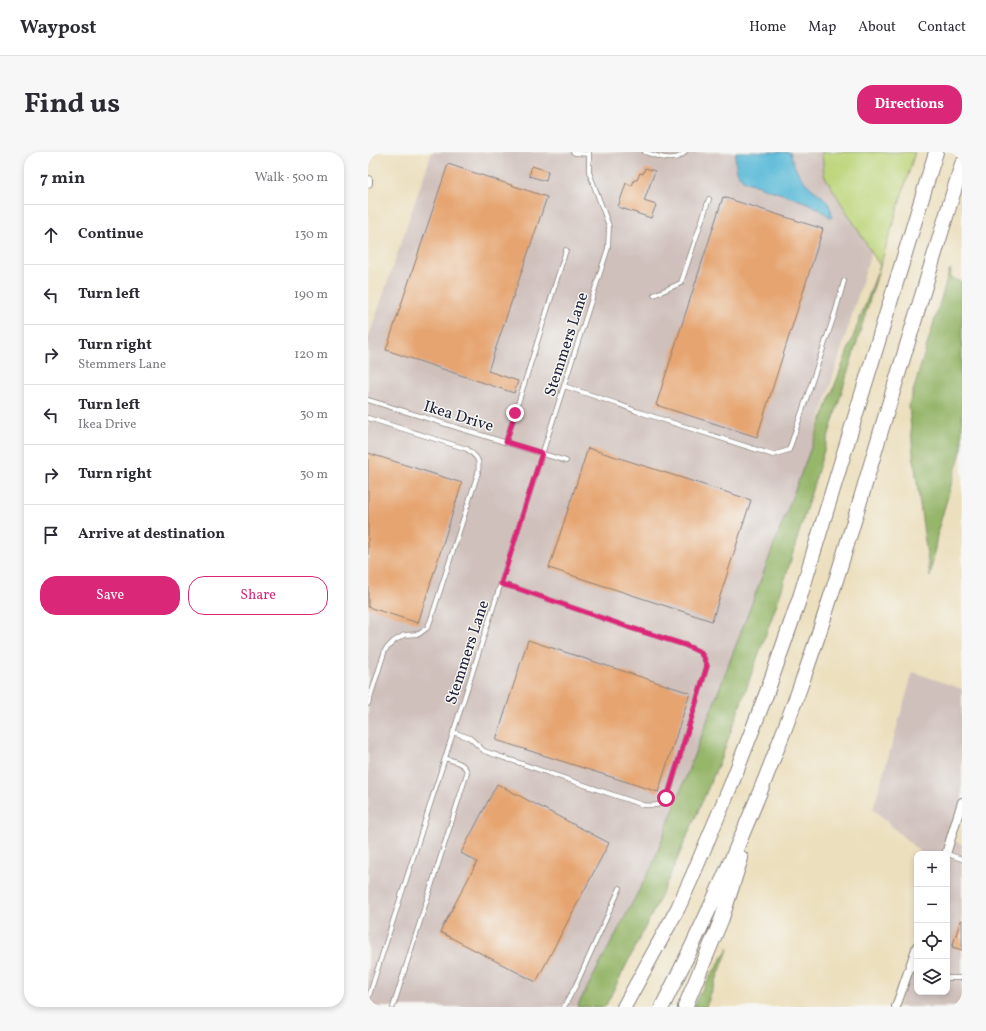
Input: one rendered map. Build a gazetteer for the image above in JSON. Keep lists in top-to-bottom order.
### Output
{
  "streets": {
    "lane": ["Stemmers Lane", "Ikea Drive"]
  },
  "crossings": [
    ["Stemmers Lane", "Ikea Drive"]
  ],
  "page": {
    "header": "Waypost",
    "nav": [
      "Home",
      "Map",
      "About",
      "Contact"
    ],
    "title": "Find us",
    "buttons": [
      "Directions",
      ["Save", "Share"]
    ],
    "heading": ["7 min", "Walk · 500 m"],
    "list": [
      ["Continue", "130 m"],
      ["Turn left", "190 m"],
      ["Turn right", "Stemmers Lane", "120 m"],
      ["Turn left", "Ikea Drive", "30 m"],
      ["Turn right", "30 m"],
      "Arrive at destination"
    ],
    "map_buttons": ["+", "−"]
  }
}
